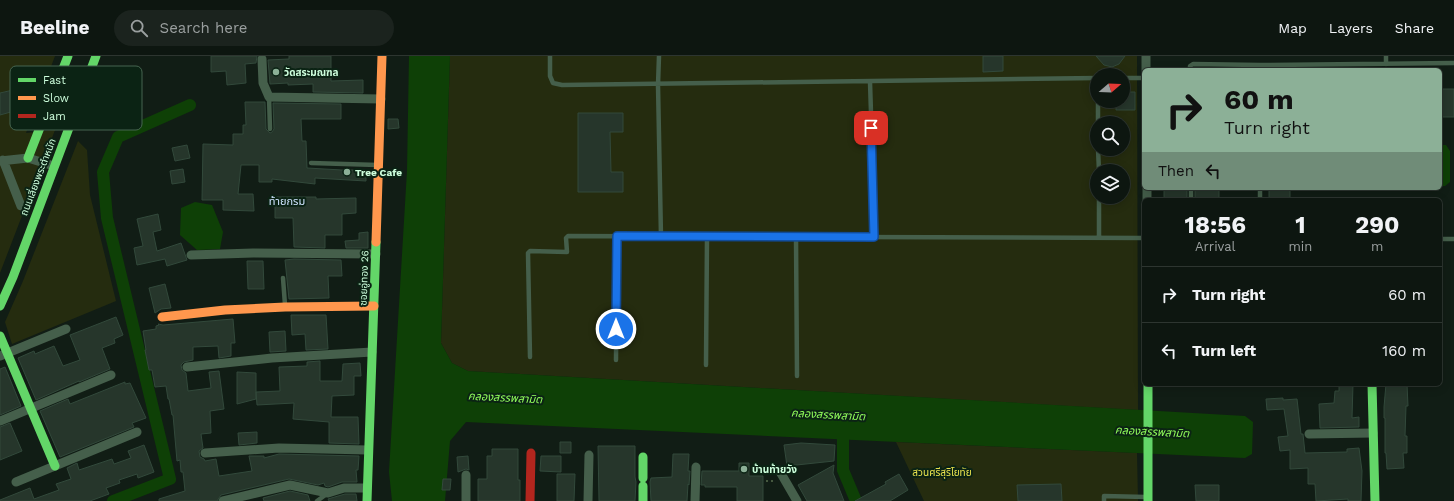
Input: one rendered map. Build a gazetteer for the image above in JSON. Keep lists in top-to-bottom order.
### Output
{
  "streets": {
    "street": ["ถนนเลี่ยงพระตำหนัก", "ซอยอู่ทอง 26"]
  },
  "districts": ["ท้ายกรม"],
  "water": ["คลองสรรพสามิต"],
  "parks": ["สวนศรีสุริโยทัย"],
  "places": ["วัดสระมณฑล", "Tree Cafe", "บ้านท้ายวัง"],
  "legend": ["Fast", "Slow", "Jam"],
  "north": "right",
  "page": {
    "header": "Beeline",
    "search": "Search here",
    "nav": ["Map", "Layers", "Share"],
    "turn": ["60 m", "Turn right"],
    "then": "Then",
    "eta": [
      "18:56",
      "Arrival",
      "1",
      "min",
      "290",
      "m"
    ],
    "list": [
      {
        "name": "Turn right",
        "value": "60 m"
      },
      {
        "name": "Turn left",
        "value": "160 m"
      }
    ]
  }
}
